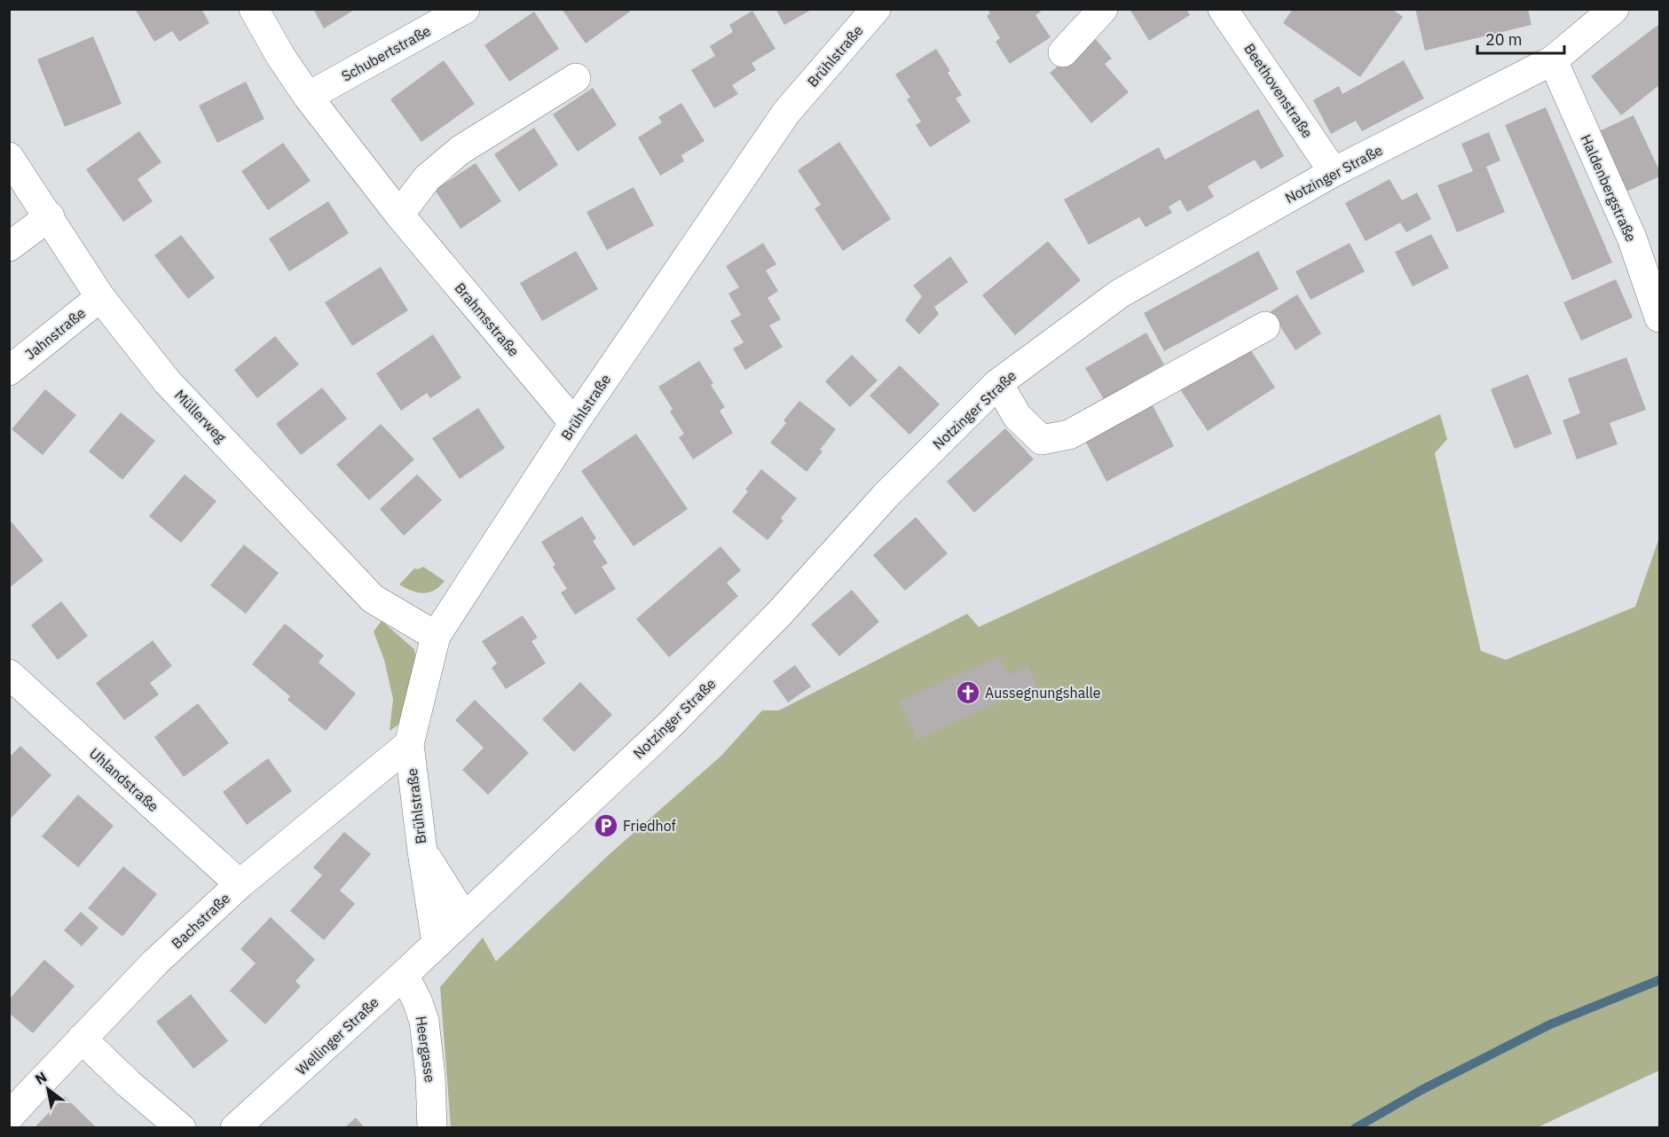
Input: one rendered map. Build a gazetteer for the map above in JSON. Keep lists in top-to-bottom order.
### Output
{
  "streets": {
    "street": [
      "Schubertstraße",
      "Brühlstraße",
      "Beethovenstraße",
      "Notzinger Straße",
      "Haldenbergstraße",
      "Brahmsstraße",
      "Jahnstraße",
      "Müllerweg",
      "Uhlandstraße",
      "Bachstraße",
      "Wellinger Straße",
      "Heergasse"
    ]
  },
  "crossings": [
    ["Schubertstraße", "Brahmsstraße"],
    ["Brühlstraße", "Notzinger Straße"],
    ["Brühlstraße", "Brahmsstraße"],
    ["Brühlstraße", "Müllerweg"],
    ["Brühlstraße", "Bachstraße"],
    ["Brühlstraße", "Wellinger Straße"],
    ["Beethovenstraße", "Notzinger Straße"],
    ["Notzinger Straße", "Haldenbergstraße"],
    ["Notzinger Straße", "Wellinger Straße"],
    ["Jahnstraße", "Müllerweg"],
    ["Uhlandstraße", "Bachstraße"],
    ["Wellinger Straße", "Heergasse"]
  ],
  "places": {
    "church": ["Aussegnungshalle"],
    "parking": ["Friedhof"]
  },
  "scale_bar": "20 m",
  "north": "top left"
}
